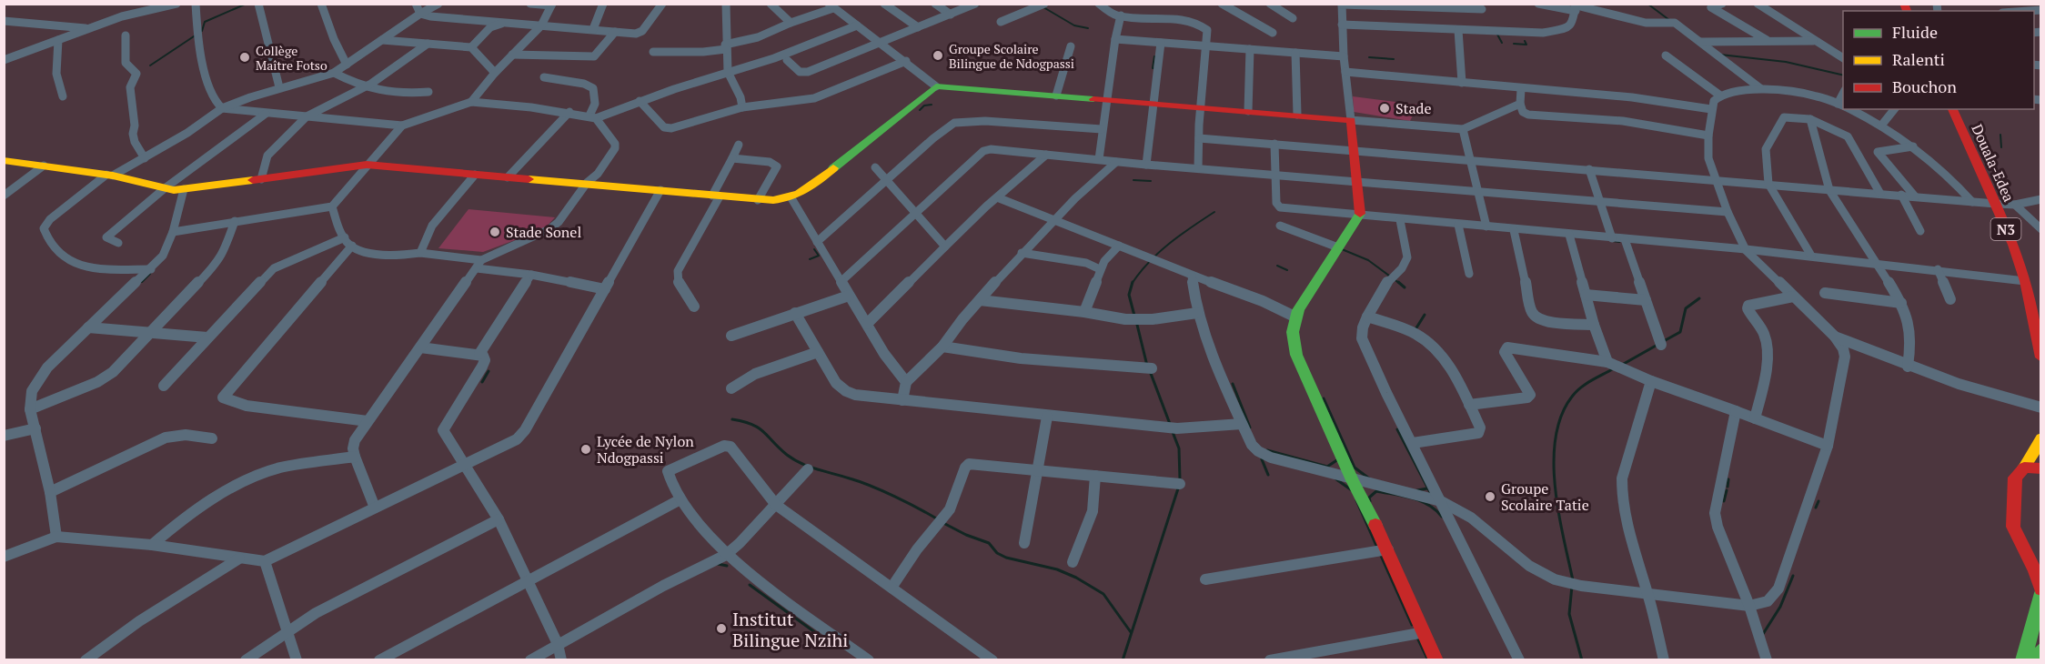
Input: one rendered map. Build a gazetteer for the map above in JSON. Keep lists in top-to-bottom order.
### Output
{
  "streets": {
    "main road": ["Douala-Edea", "N3"]
  },
  "places": [
    "Groupe Scolaire Bilingue de Ndogpassi",
    "Collège Maître Fotso",
    "Stade",
    "Stade Sonel",
    "Lycée de Nylon Ndogpassi",
    "Groupe Scolaire Tatie",
    "Institut Bilingue Nzihi"
  ],
  "legend": ["Fluide", "Ralenti", "Bouchon"]
}
